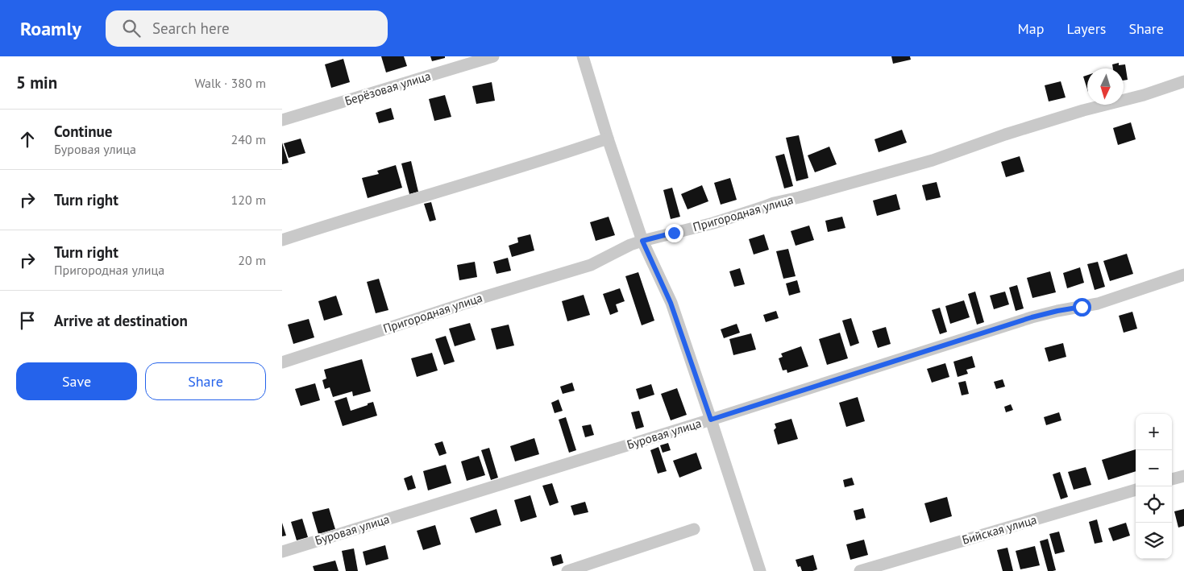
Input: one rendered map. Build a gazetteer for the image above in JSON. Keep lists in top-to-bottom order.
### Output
{
  "streets": {
    "street": [
      "Берёзовая улица",
      "Пригородная улица",
      "Буровая улица",
      "Бийская улица"
    ]
  },
  "north": "bottom",
  "page": {
    "header": "Roamly",
    "search": "Search here",
    "nav": ["Map", "Layers", "Share"],
    "heading": ["5 min", "Walk · 380 m"],
    "list": [
      ["Continue", "Буровая улица", "240 m"],
      ["Turn right", "120 m"],
      ["Turn right", "Пригородная улица", "20 m"],
      "Arrive at destination"
    ],
    "buttons": ["Save", "Share"],
    "map_buttons": ["+", "−"]
  }
}
